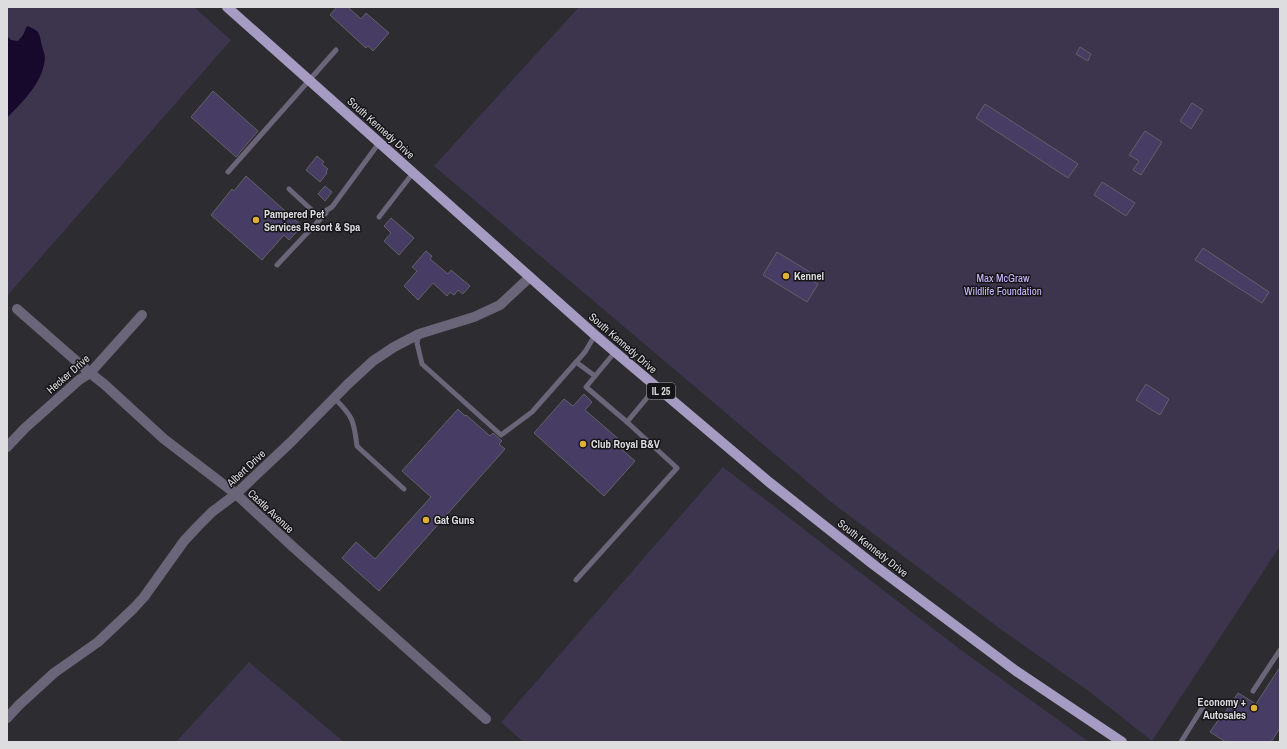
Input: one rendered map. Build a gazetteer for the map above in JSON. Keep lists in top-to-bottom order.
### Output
{
  "streets": {
    "main road": ["South Kennedy Drive", "IL 25"],
    "street": ["Hecker Drive", "Albert Drive", "Castle Avenue"]
  },
  "crossings": [
    ["South Kennedy Drive", "Albert Drive"],
    ["Hecker Drive", "Castle Avenue"],
    ["Albert Drive", "Castle Avenue"]
  ],
  "parks": ["Max McGraw Wildlife Foundation"],
  "places": [
    "Pampered Pet Services Resort & Spa",
    "Kennel",
    "Club Royal B&V",
    "Gat Guns",
    "Economy + Autosales"
  ]
}
